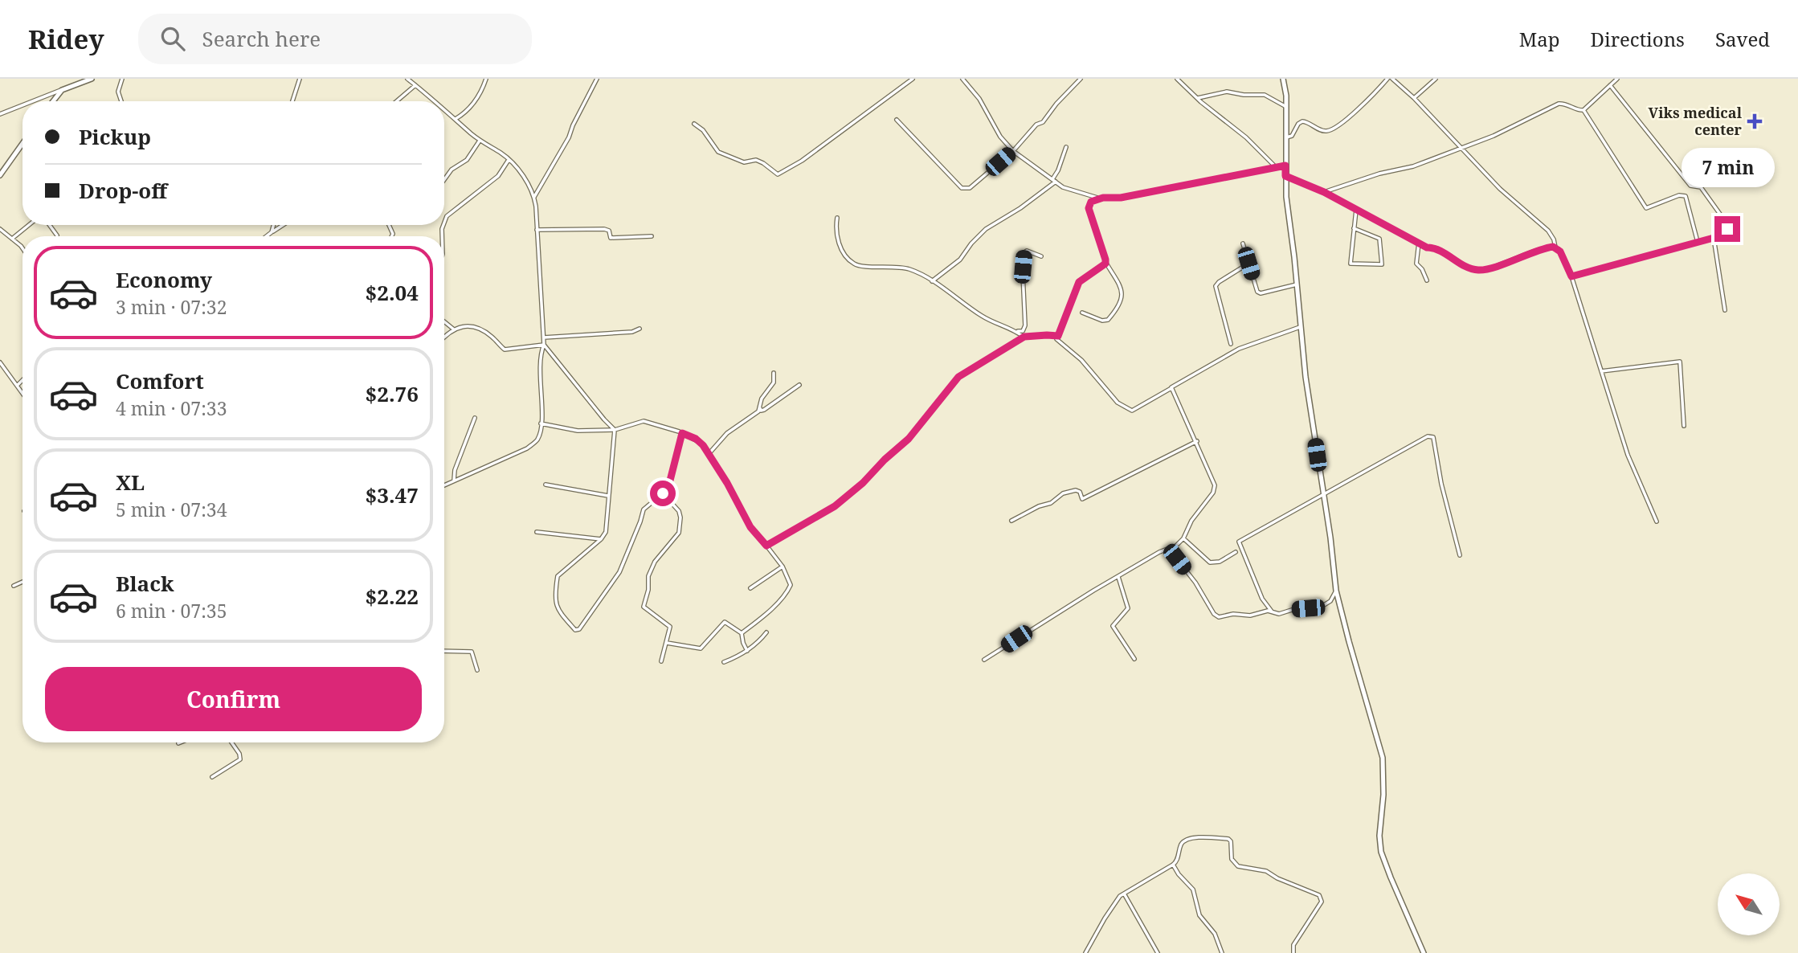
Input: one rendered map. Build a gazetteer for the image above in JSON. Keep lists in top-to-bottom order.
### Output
{
  "places": {
    "health": ["Viks medical center"]
  },
  "north": "top left",
  "page": {
    "header": "Ridey",
    "search": "Search here",
    "nav": ["Map", "Directions", "Saved"],
    "banner": ["Pickup", "Drop-off"],
    "bubble": "7 min",
    "list": [
      {
        "name": "Economy",
        "note": "3 min · 07:32",
        "value": "$2.04"
      },
      {
        "name": "Comfort",
        "note": "4 min · 07:33",
        "value": "$2.76"
      },
      {
        "name": "XL",
        "note": "5 min · 07:34",
        "value": "$3.47"
      },
      {
        "name": "Black",
        "note": "6 min · 07:35",
        "value": "$2.22"
      }
    ],
    "buttons": "Confirm"
  }
}
